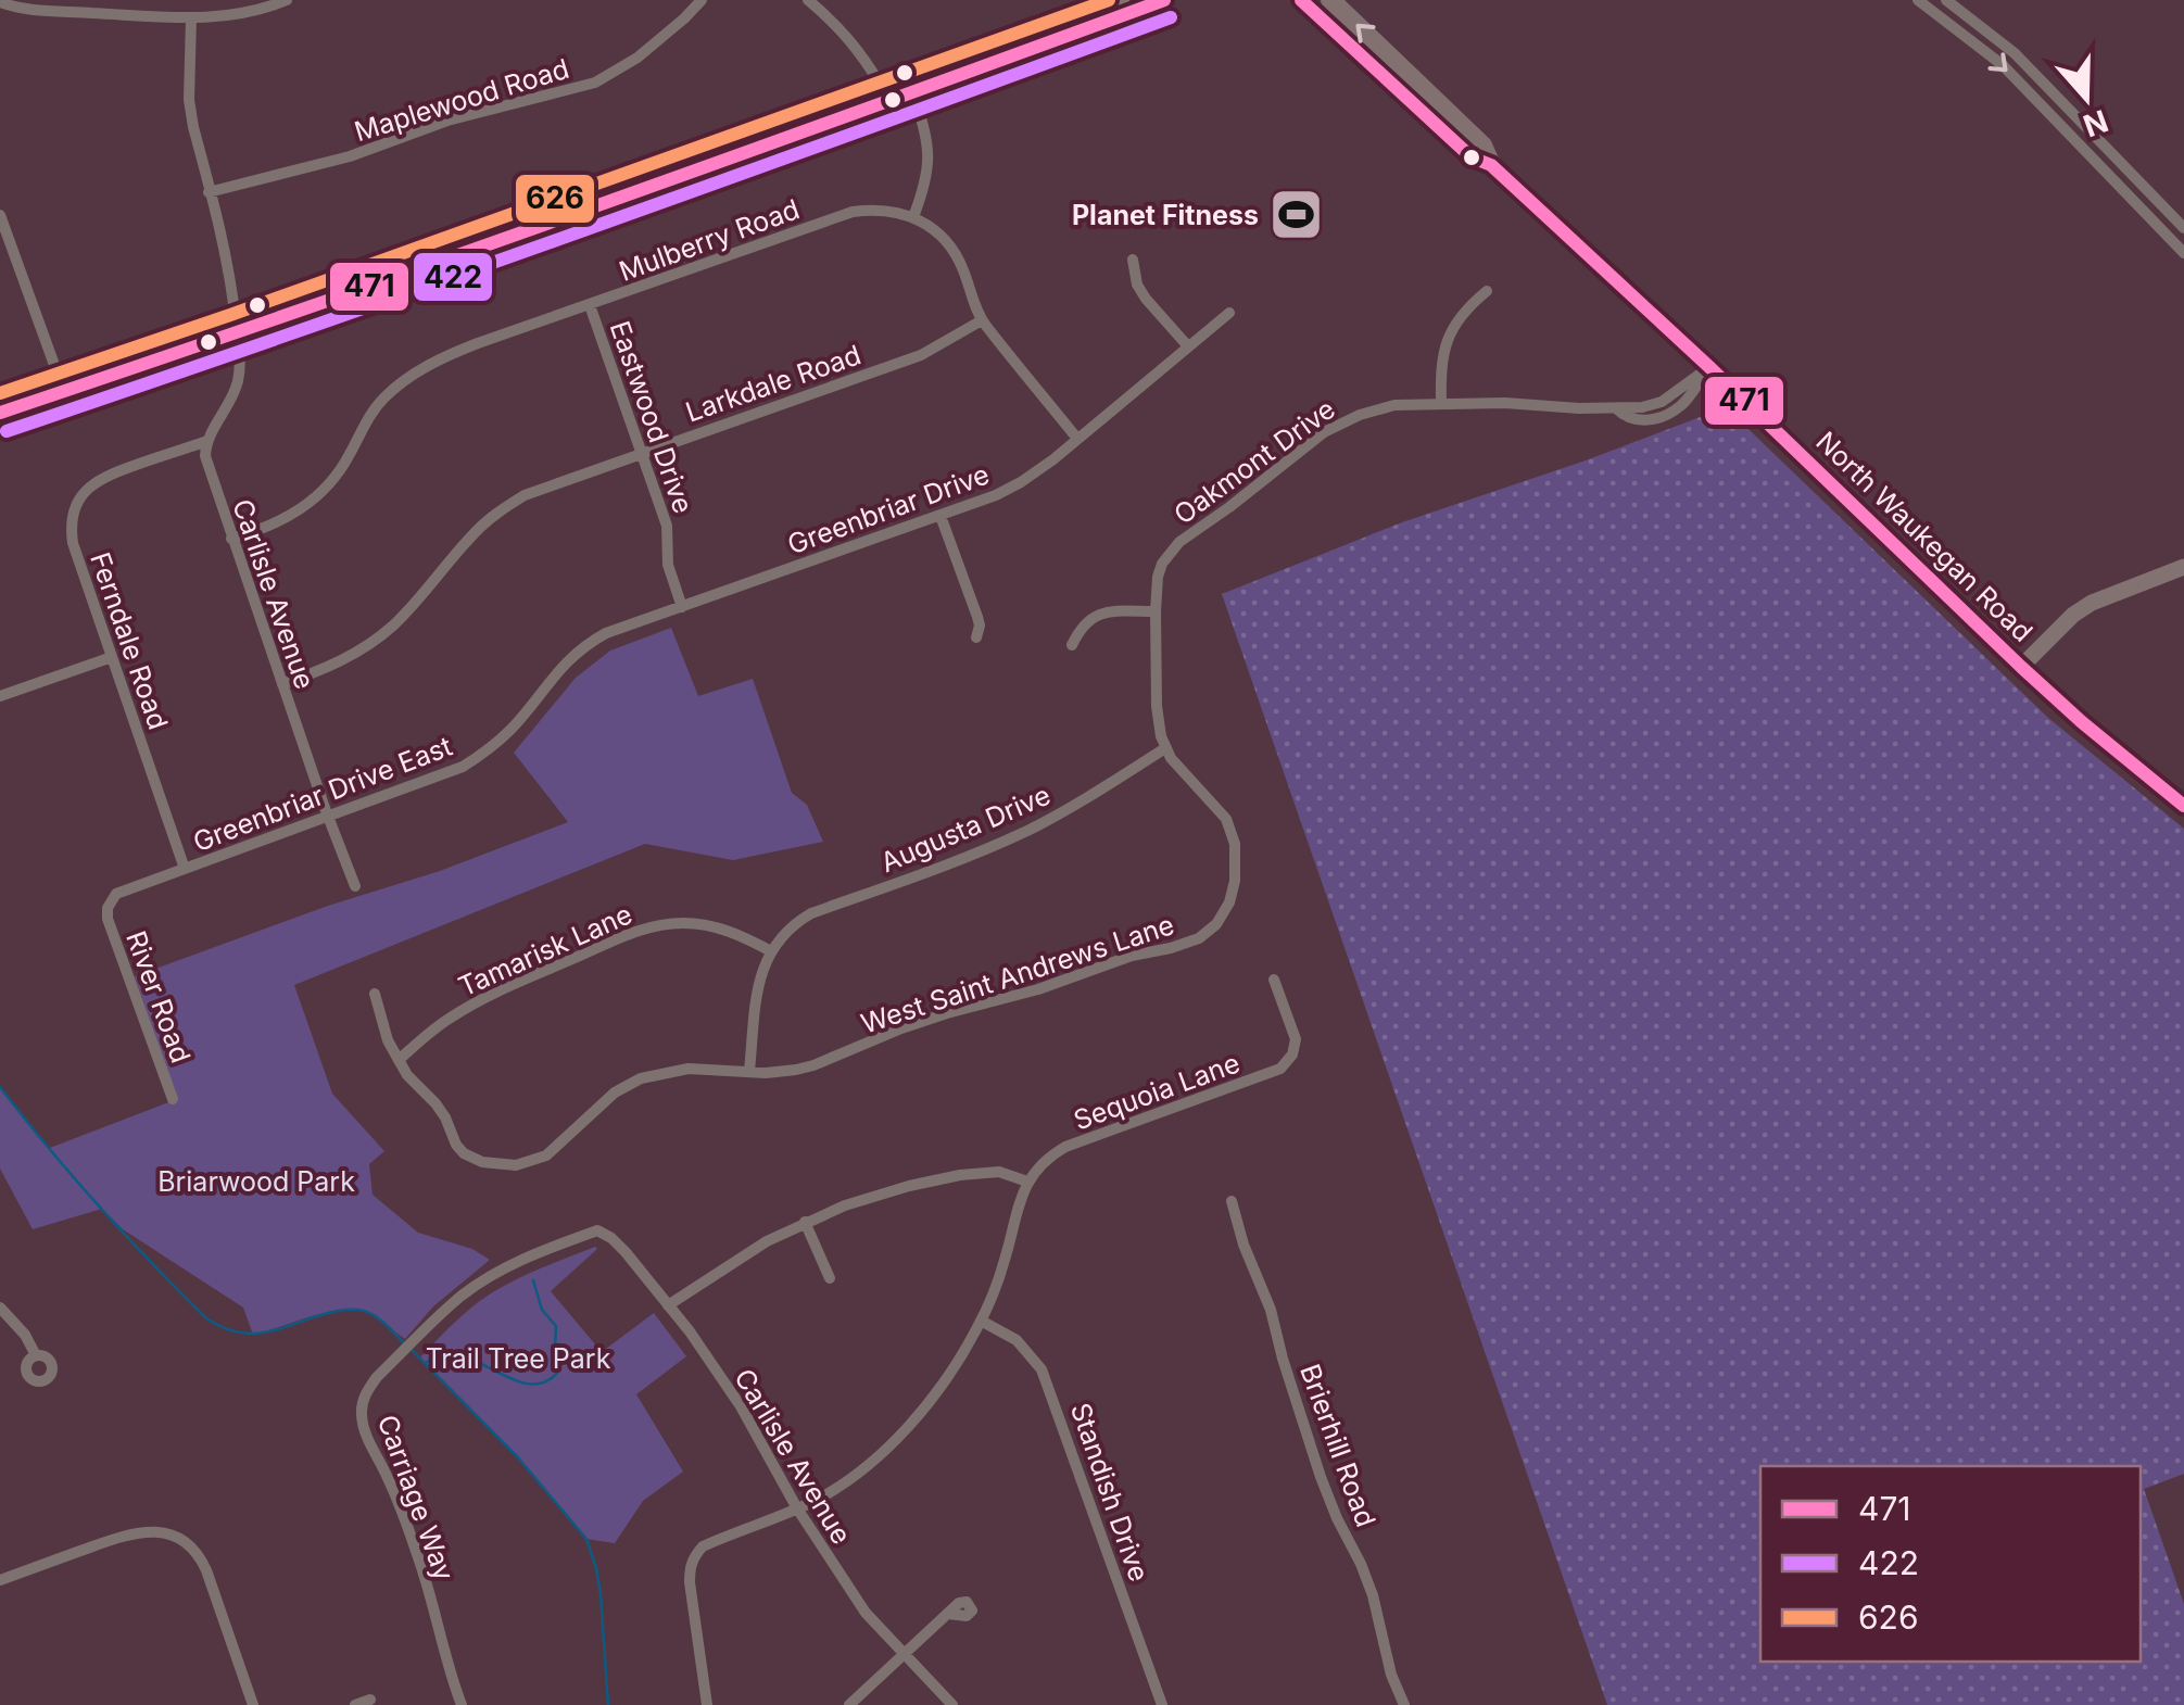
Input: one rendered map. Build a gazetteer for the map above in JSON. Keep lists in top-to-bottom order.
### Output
{
  "streets": {
    "main road": ["North Waukegan Road"],
    "street": [
      "Maplewood Road",
      "Mulberry Road",
      "Larkdale Road",
      "Eastwood Drive",
      "Oakmont Drive",
      "Greenbriar Drive",
      "Carlisle Avenue",
      "Ferndale Road",
      "Greenbriar Drive East",
      "Augusta Drive",
      "Tamarisk Lane",
      "West Saint Andrews Lane",
      "River Road",
      "Sequoia Lane",
      "Brierhill Road",
      "Standish Drive",
      "Carriage Way"
    ]
  },
  "crossings": [
    ["Mulberry Road", "Eastwood Drive"],
    ["Mulberry Road", "Carlisle Avenue"],
    ["Larkdale Road", "Eastwood Drive"],
    ["Larkdale Road", "Carlisle Avenue"],
    ["Eastwood Drive", "Greenbriar Drive"],
    ["Oakmont Drive", "North Waukegan Road"],
    ["Oakmont Drive", "Augusta Drive"],
    ["Oakmont Drive", "West Saint Andrews Lane"],
    ["Greenbriar Drive", "Greenbriar Drive East"],
    ["Carlisle Avenue", "Ferndale Road"],
    ["Carlisle Avenue", "Greenbriar Drive East"],
    ["Carlisle Avenue", "Carriage Way"],
    ["Ferndale Road", "Greenbriar Drive East"],
    ["Greenbriar Drive East", "River Road"],
    ["Augusta Drive", "Tamarisk Lane"]
  ],
  "parks": ["Briarwood Park", "Trail Tree Park"],
  "places": {
    "sports": ["Planet Fitness"]
  },
  "lines": ["transit line 471", "transit line 626", "transit line 422"],
  "legend": ["471", "422", "626"],
  "north": "bottom"
}
